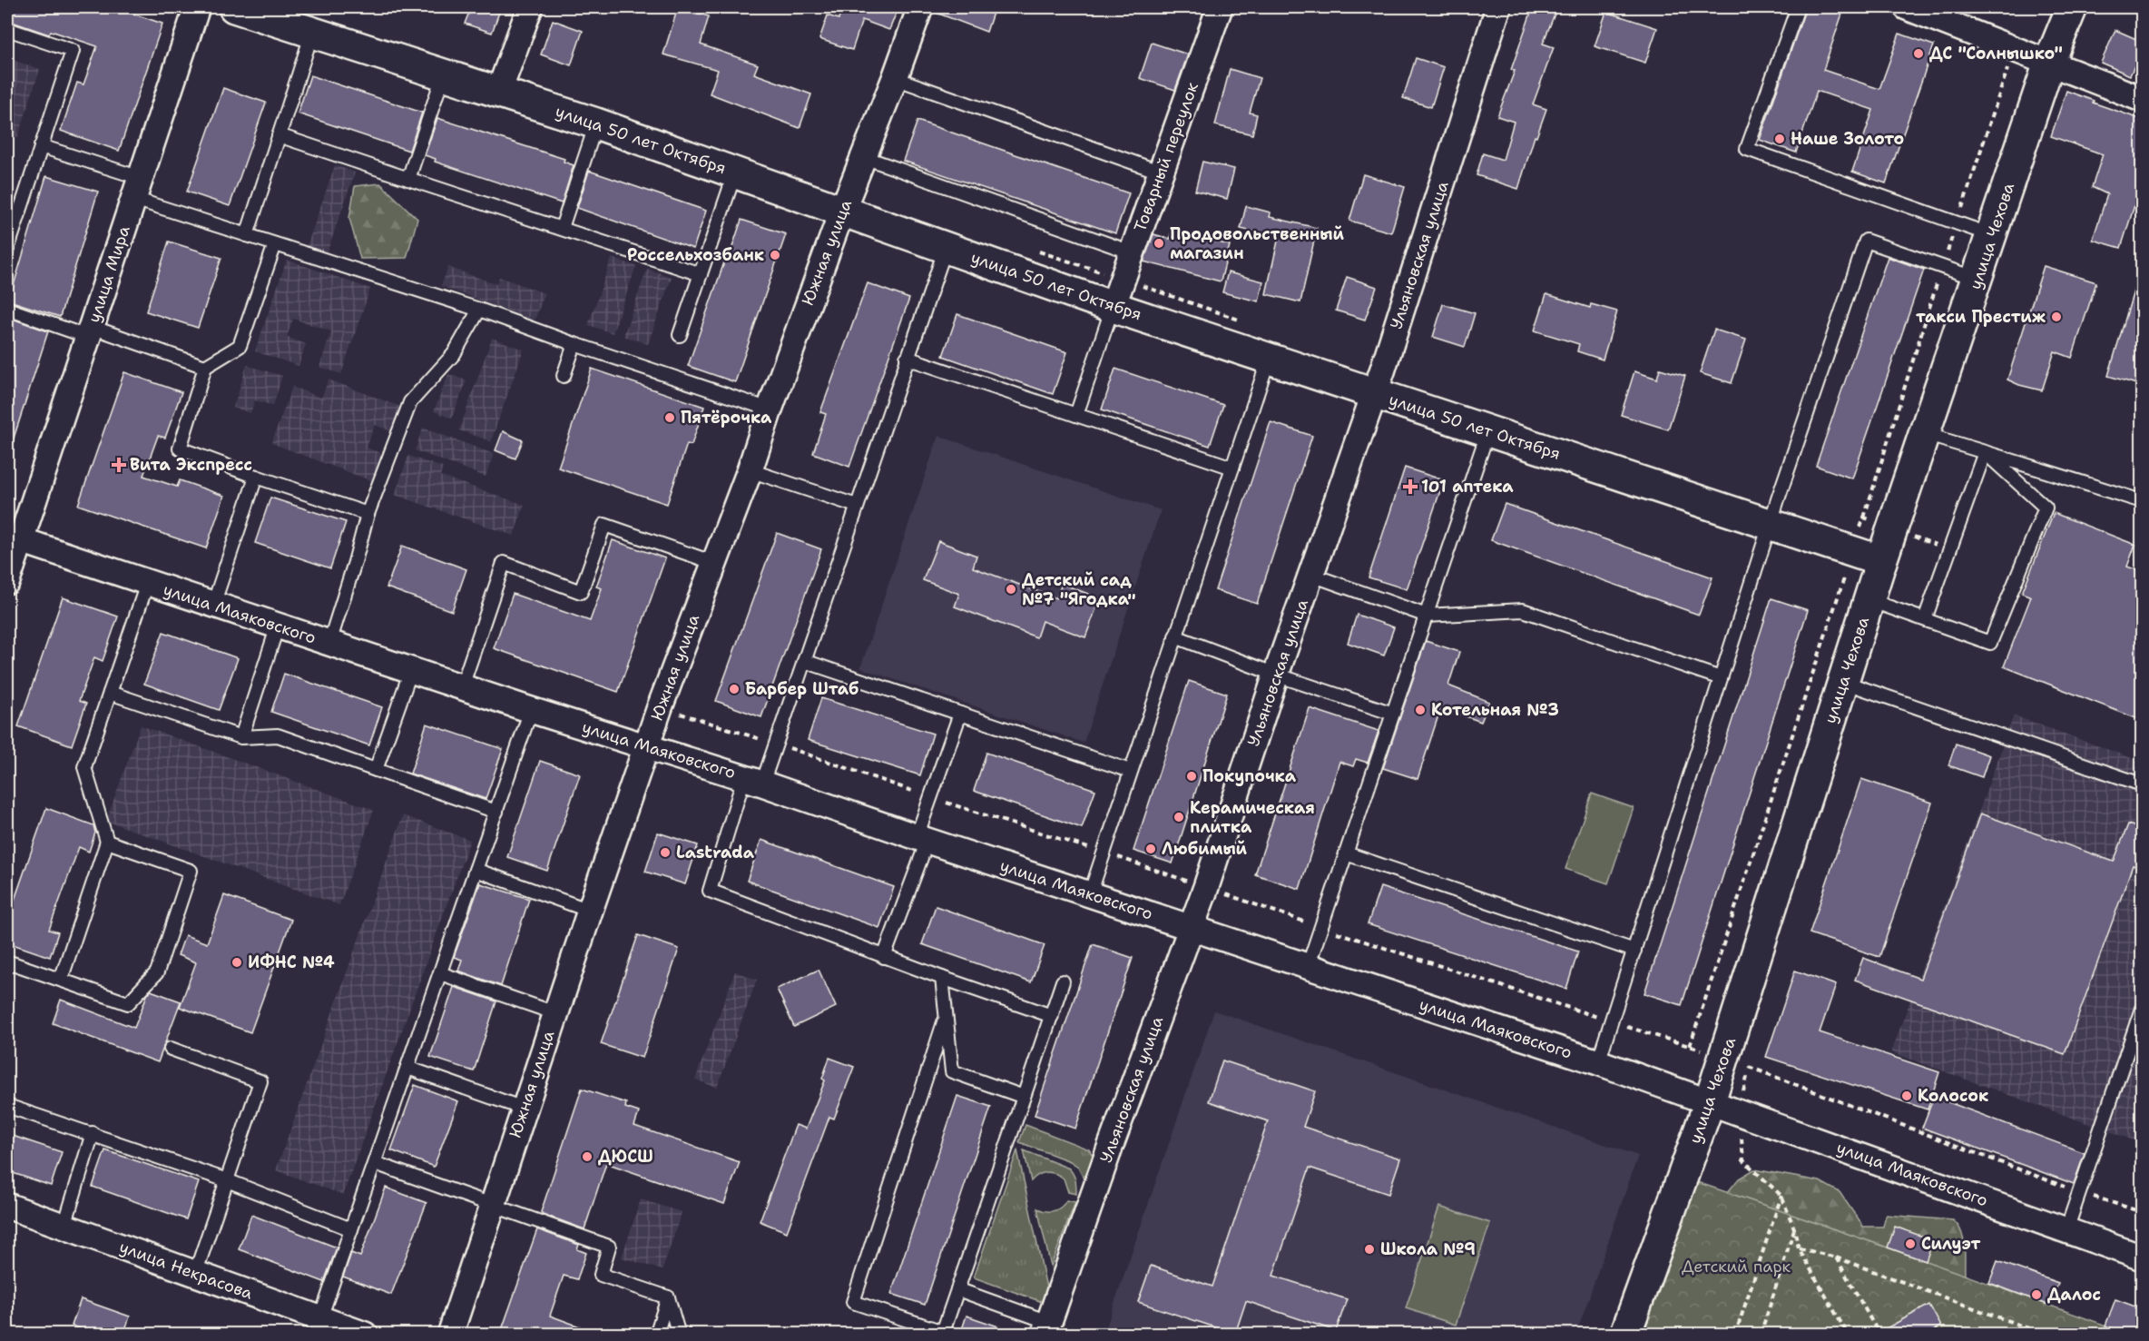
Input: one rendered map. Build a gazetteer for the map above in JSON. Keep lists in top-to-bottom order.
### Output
{
  "streets": {
    "main road": ["улица 50 лет Октября", "улица Чехова"],
    "street": [
      "Товарный переулок",
      "Южная улица",
      "Ульяновская улица",
      "улица Мира",
      "улица Маяковского",
      "улица Некрасова"
    ]
  },
  "crossings": [
    ["улица 50 лет Октября", "Товарный переулок"],
    ["улица 50 лет Октября", "улица Чехова"],
    ["улица 50 лет Октября", "Южная улица"],
    ["улица 50 лет Октября", "Ульяновская улица"],
    ["улица Чехова", "улица Маяковского"],
    ["Южная улица", "улица Маяковского"],
    ["Ульяновская улица", "улица Маяковского"],
    ["улица Мира", "улица Маяковского"]
  ],
  "parks": ["Детский парк"],
  "places": {
    "other": [
      "ДС \"Солнышко\"",
      "Наше Золото",
      "Продовольственный магазин",
      "Россельхозбанк",
      "такси Престиж",
      "Пятёрочка",
      "Детский сад №7 \"Ягодка\"",
      "Барбер Штаб",
      "Котельная №3",
      "Покупочка",
      "Керамическая плитка",
      "Любимый",
      "Lastrada",
      "ИФНС №4",
      "Колосок",
      "ДЮСШ",
      "Силуэт",
      "Школа №9",
      "Далос"
    ],
    "health": ["Вита Экспресс", "101 аптека"]
  }
}
